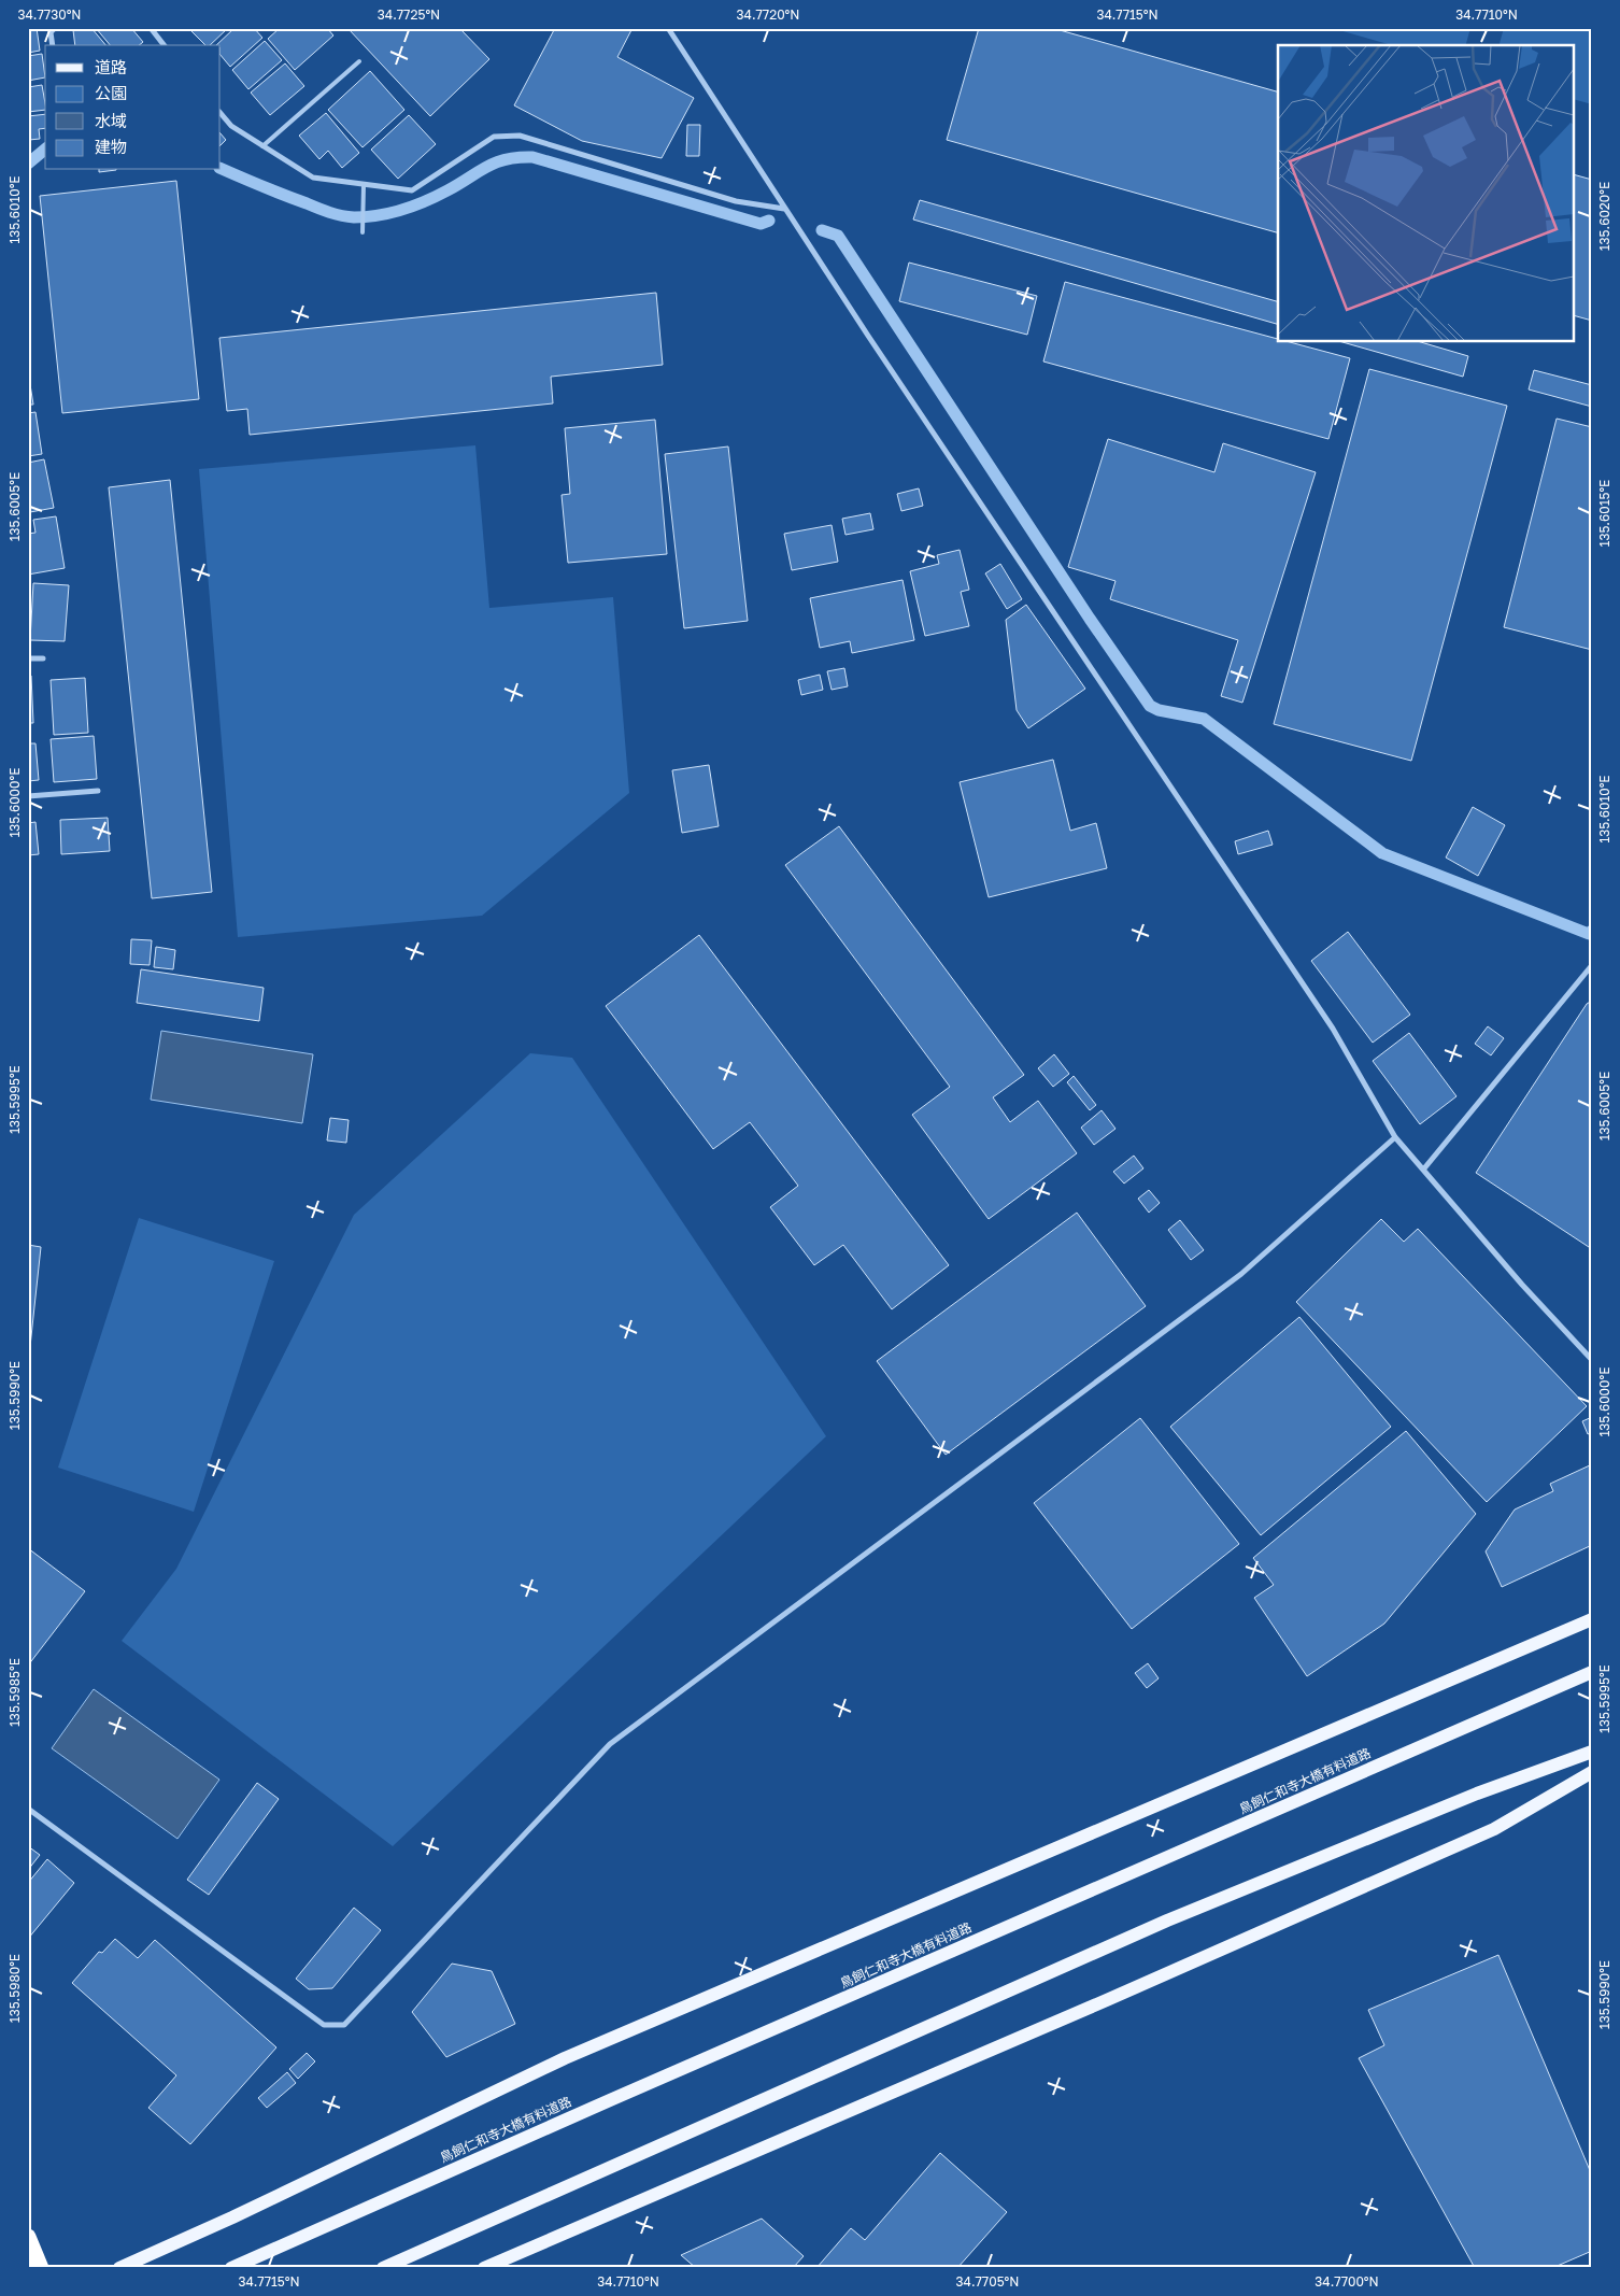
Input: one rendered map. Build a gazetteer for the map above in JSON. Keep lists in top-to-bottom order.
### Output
{
  "streets": {
    "main road": ["鳥飼仁和寺大橋有料道路"]
  },
  "legend": [
    "道路",
    "公園",
    "水域",
    "建物"
  ],
  "coordinates": [
    "34.7730°N",
    "34.7725°N",
    "34.7720°N",
    "34.7715°N",
    "34.7710°N",
    "135.6010°E",
    "135.6020°E",
    "135.6005°E",
    "135.6015°E",
    "135.6000°E",
    "135.5995°E",
    "135.5990°E",
    "135.5985°E",
    "135.5980°E",
    "34.7705°N",
    "34.7700°N"
  ]
}
